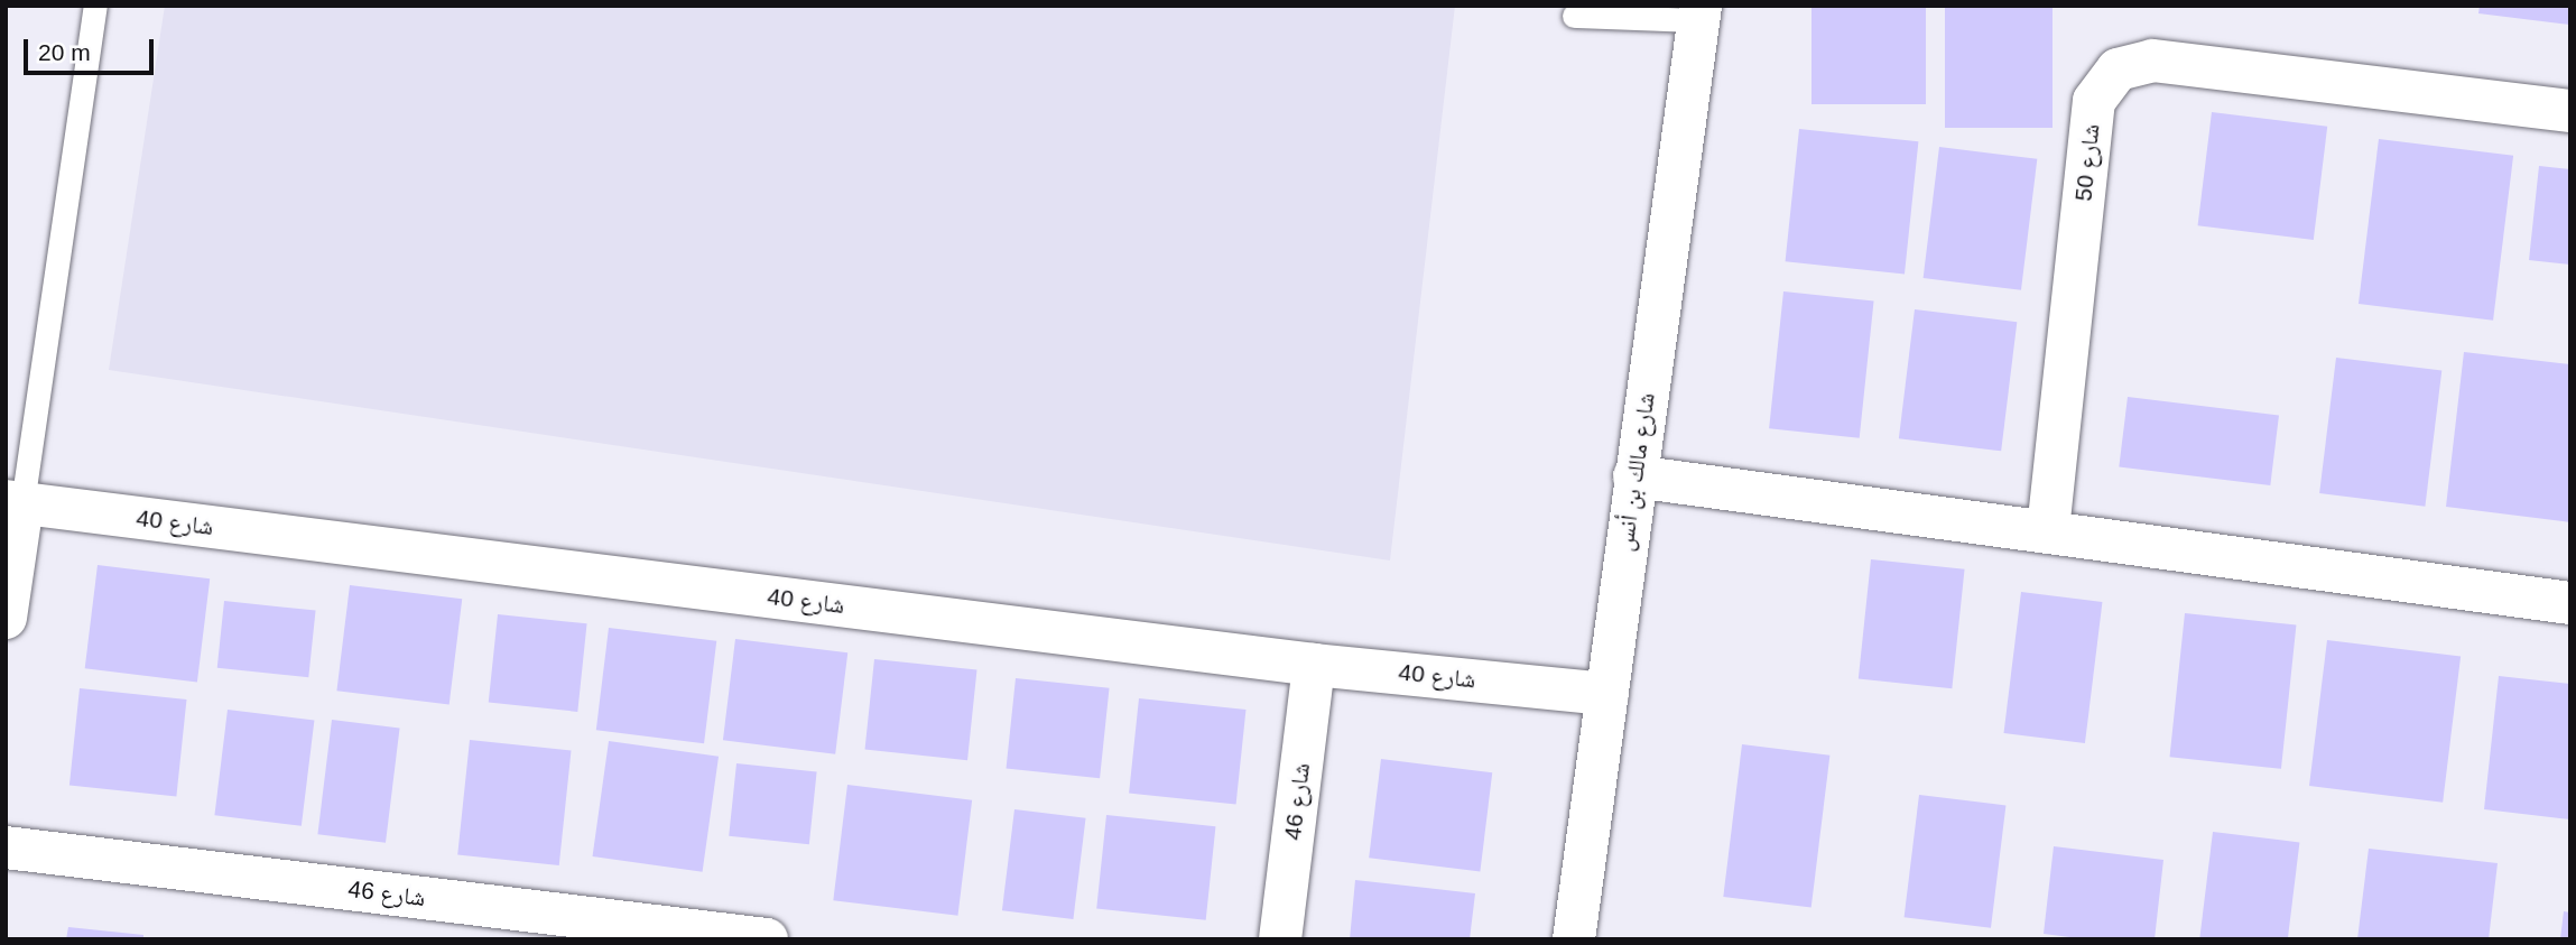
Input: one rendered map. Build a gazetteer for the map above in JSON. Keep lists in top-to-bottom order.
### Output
{
  "streets": {
    "street": [
      "شارع 50",
      "شارع مالك بن أنس",
      "شارع 40",
      "شارع 46"
    ]
  },
  "crossings": [
    ["شارع مالك بن أنس", "شارع 40"],
    ["شارع 40", "شارع 46"]
  ],
  "scale_bar": "20 m"
}
